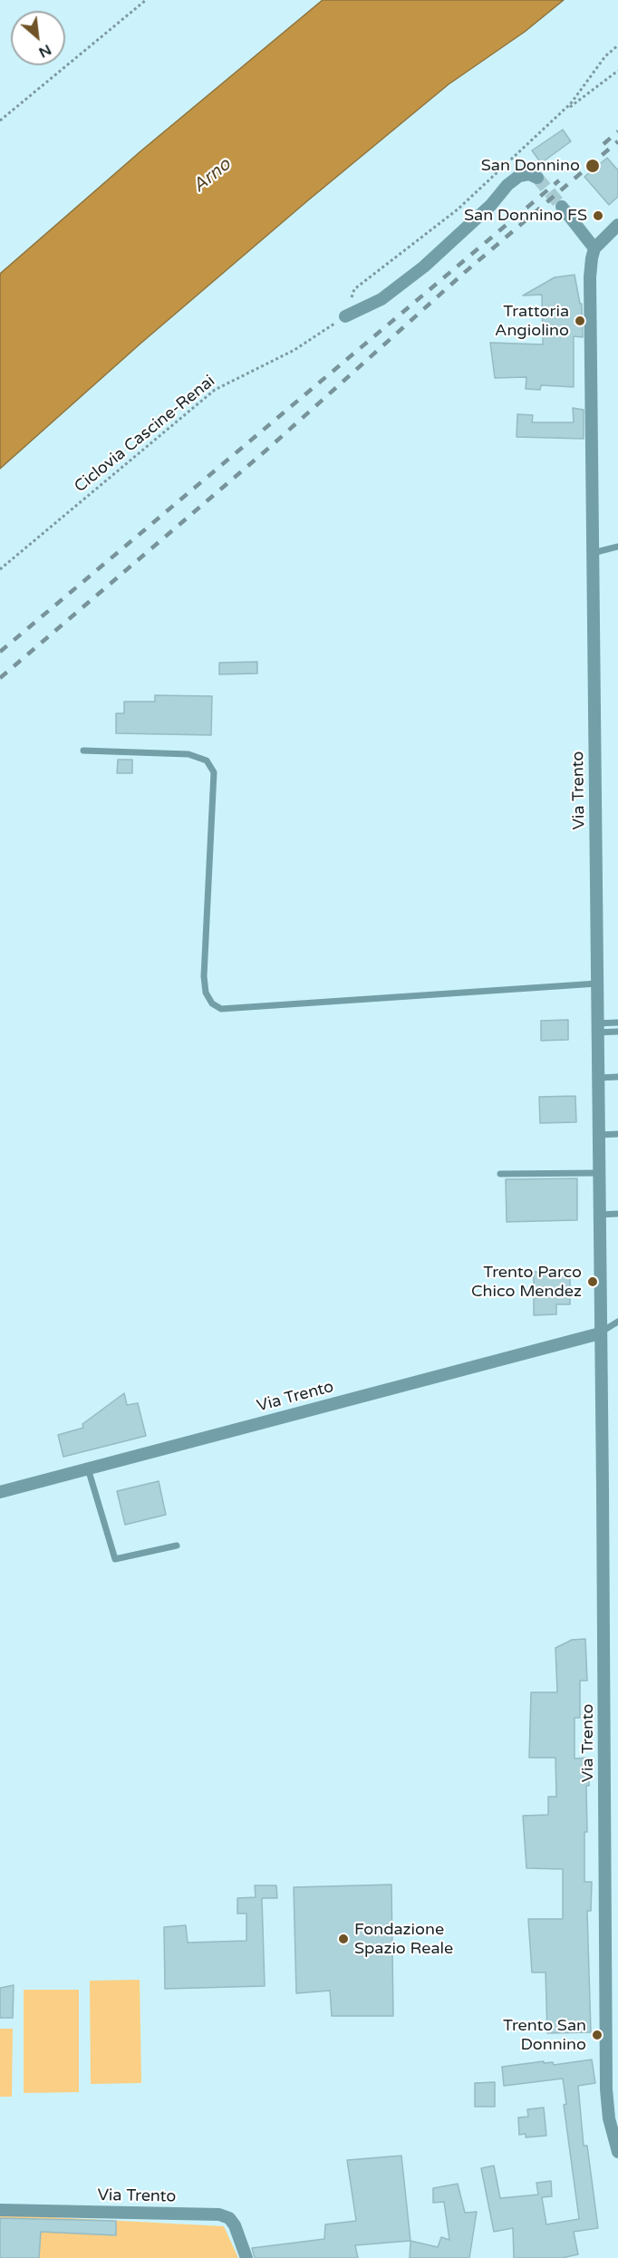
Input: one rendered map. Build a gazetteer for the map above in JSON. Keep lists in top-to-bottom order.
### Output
{
  "streets": {
    "street": ["Via Trento"],
    "path": ["Ciclovia Cascine-Renai"]
  },
  "water": ["Arno"],
  "places": [
    "San Donnino",
    "San Donnino FS",
    "Trattoria Angiolino",
    "Trento Parco Chico Mendez",
    "Fondazione Spazio Reale",
    "Trento San Donnino"
  ],
  "north": "bottom right"
}
